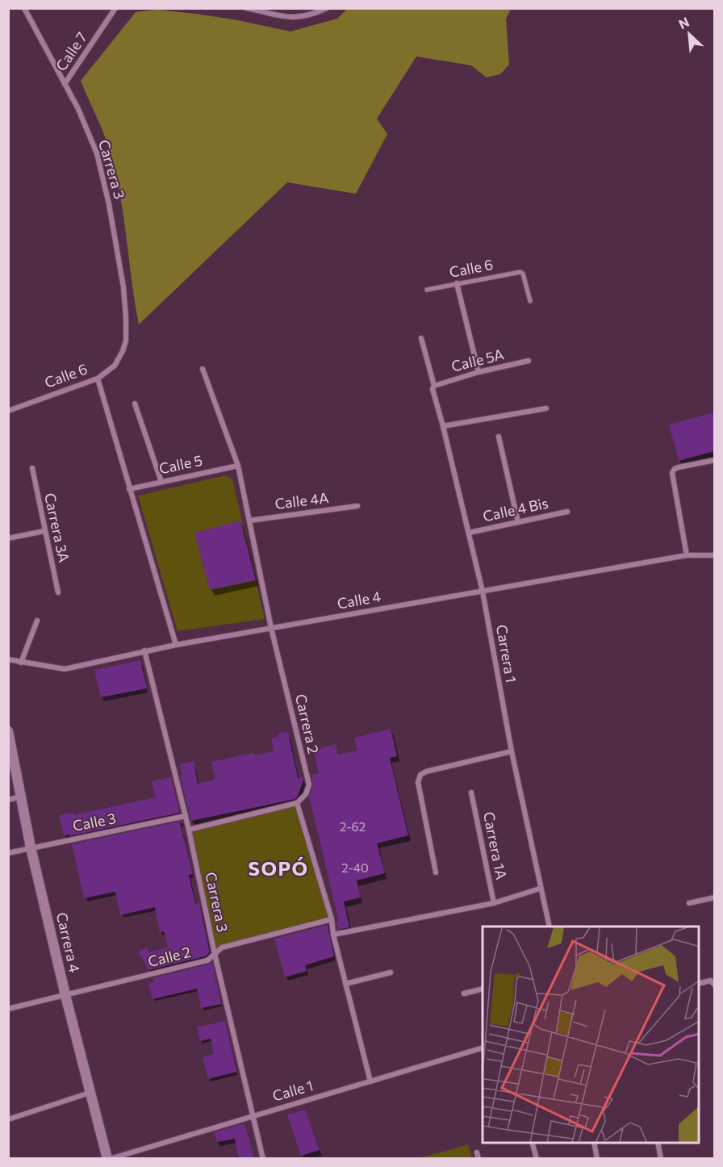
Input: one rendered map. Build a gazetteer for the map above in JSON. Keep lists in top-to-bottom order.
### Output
{
  "streets": {
    "main road": ["Carrera 4"],
    "street": [
      "Calle 7",
      "Carrera 3",
      "Calle 6",
      "Calle 5A",
      "Calle 5",
      "Calle 4A",
      "Calle 4 Bis",
      "Carrera 3A",
      "Calle 4",
      "Carrera 1",
      "Carrera 2",
      "Calle 3",
      "Carrera 1A",
      "Calle 2",
      "Calle 1"
    ]
  },
  "crossings": [
    ["Calle 7", "Carrera 3"],
    ["Carrera 3", "Calle 6"],
    ["Carrera 3", "Calle 4"],
    ["Carrera 3", "Calle 3"],
    ["Carrera 3", "Calle 2"],
    ["Carrera 3", "Calle 1"],
    ["Calle 5A", "Carrera 1"],
    ["Calle 5", "Carrera 2"],
    ["Calle 4A", "Carrera 2"],
    ["Calle 4 Bis", "Carrera 1"],
    ["Calle 4", "Carrera 1"],
    ["Calle 4", "Carrera 2"],
    ["Calle 3", "Carrera 4"],
    ["Carrera 4", "Calle 2"],
    ["Carrera 4", "Calle 1"]
  ],
  "districts": ["SOPÓ"],
  "house_numbers": ["2-62", "2-40"],
  "north": "top left"
}
